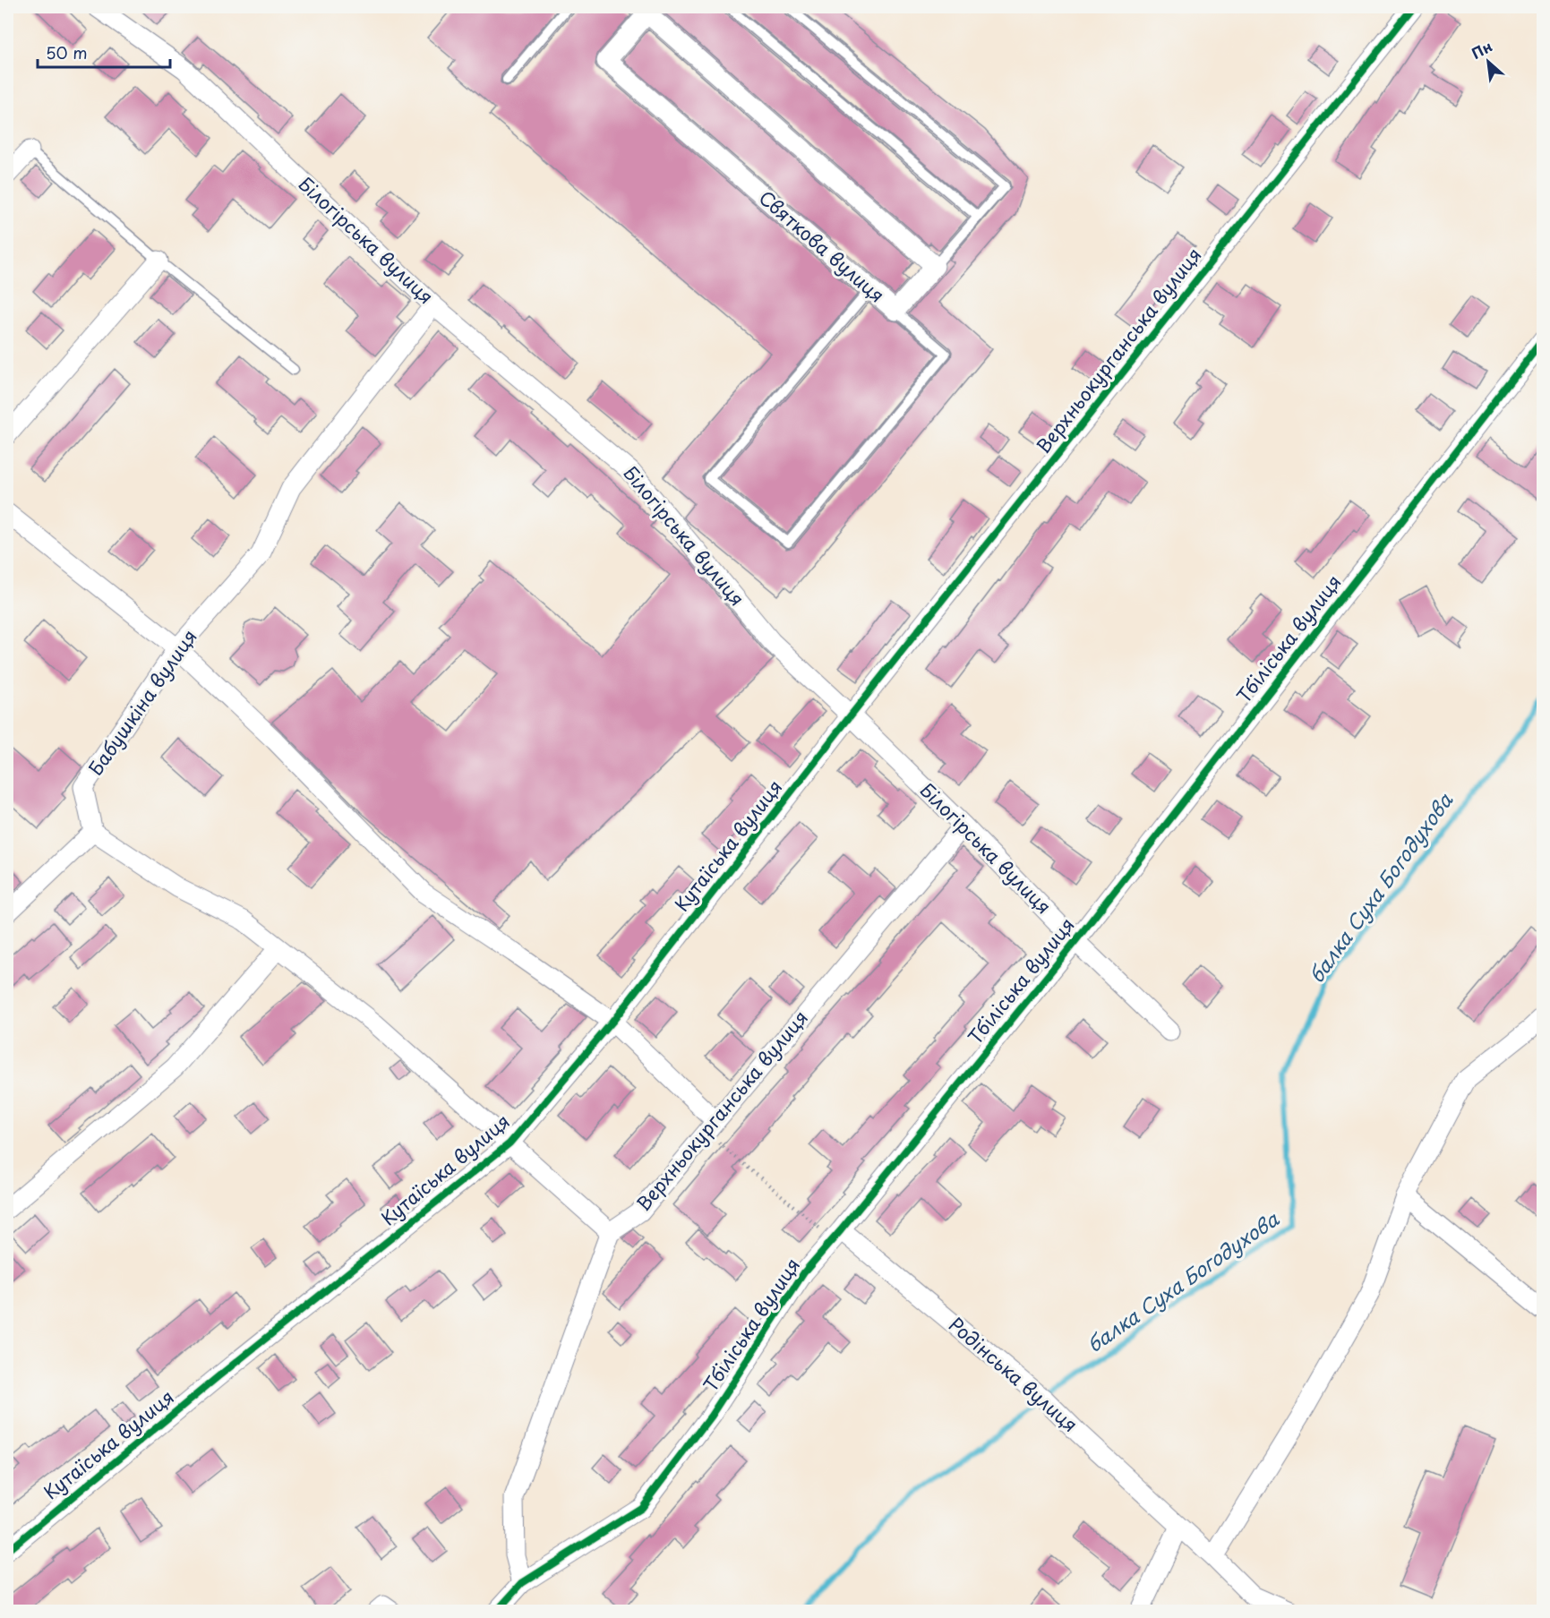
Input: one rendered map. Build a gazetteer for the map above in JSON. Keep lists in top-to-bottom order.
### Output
{
  "streets": {
    "street": [
      "Білогірська вулиця",
      "Святкова вулиця",
      "Верхньокурганська вулиця",
      "Тбіліська вулиця",
      "Бабушкіна вулиця",
      "Кутаїська вулиця",
      "Родінська вулиця"
    ]
  },
  "crossings": [
    ["Білогірська вулиця", "Верхньокурганська вулиця"],
    ["Білогірська вулиця", "Тбіліська вулиця"],
    ["Білогірська вулиця", "Бабушкіна вулиця"],
    ["Білогірська вулиця", "Кутаїська вулиця"],
    ["Верхньокурганська вулиця", "Кутаїська вулиця"],
    ["Тбіліська вулиця", "Родінська вулиця"]
  ],
  "water": ["балка Суха Богодухова"],
  "scale_bar": "50 m",
  "north": "top left"
}
